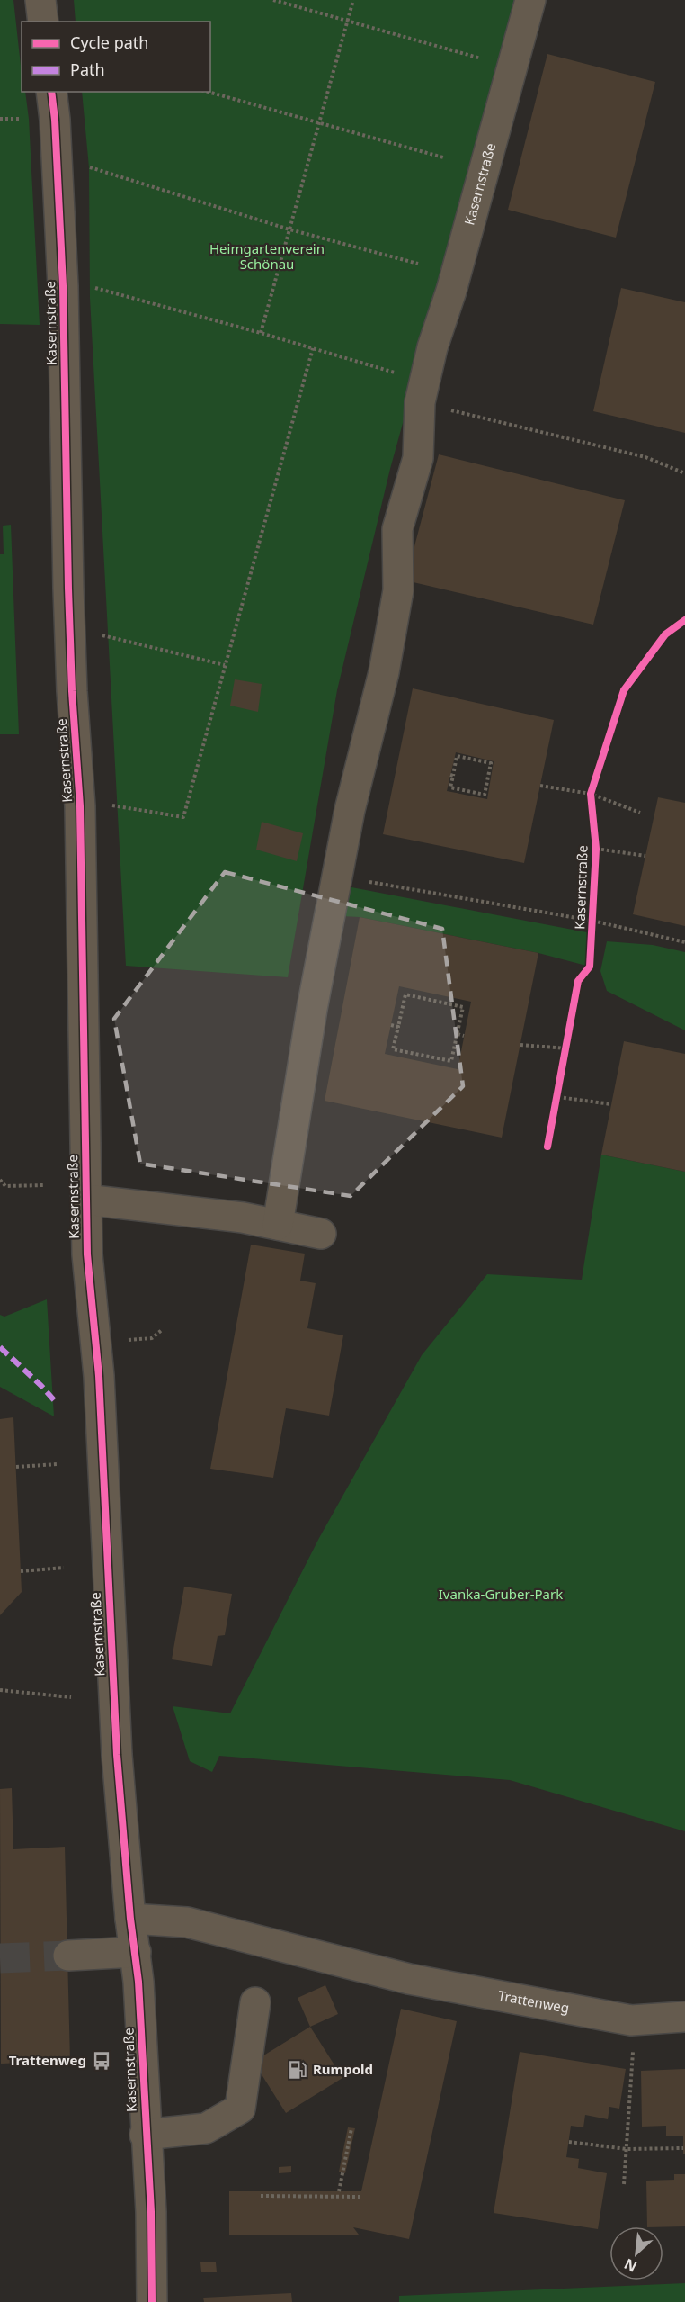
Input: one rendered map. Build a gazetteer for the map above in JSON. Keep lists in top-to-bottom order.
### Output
{
  "streets": {
    "street": ["Kasernstraße", "Trattenweg"]
  },
  "crossings": [
    ["Kasernstraße", "Trattenweg"]
  ],
  "parks": ["Heimgartenverein Schönau", "Ivanka-Gruber-Park"],
  "places": {
    "bus stop": ["Trattenweg"],
    "fuel station": ["Rumpold"]
  },
  "legend": ["Cycle path", "Path"],
  "north": "bottom left"
}
